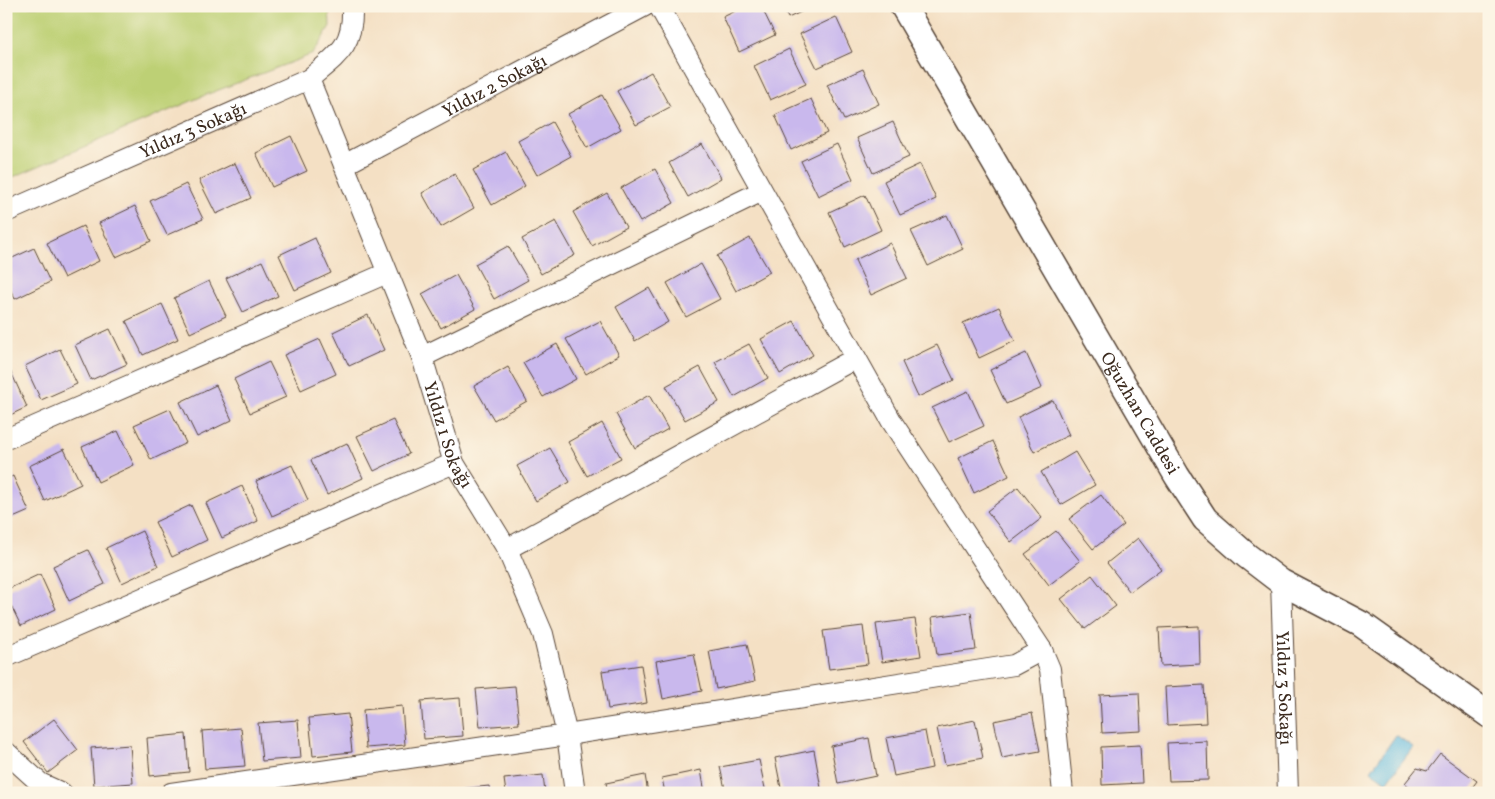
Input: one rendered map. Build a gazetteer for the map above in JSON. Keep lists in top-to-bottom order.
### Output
{
  "streets": {
    "street": [
      "Yıldız 2 Sokağı",
      "Yıldız 3 Sokağı",
      "Oğuzhan Caddesi",
      "Yıldız 1 Sokağı"
    ]
  },
  "crossings": [
    ["Yıldız 2 Sokağı", "Yıldız 1 Sokağı"],
    ["Yıldız 3 Sokağı", "Oğuzhan Caddesi"],
    ["Yıldız 3 Sokağı", "Yıldız 1 Sokağı"]
  ]
}
